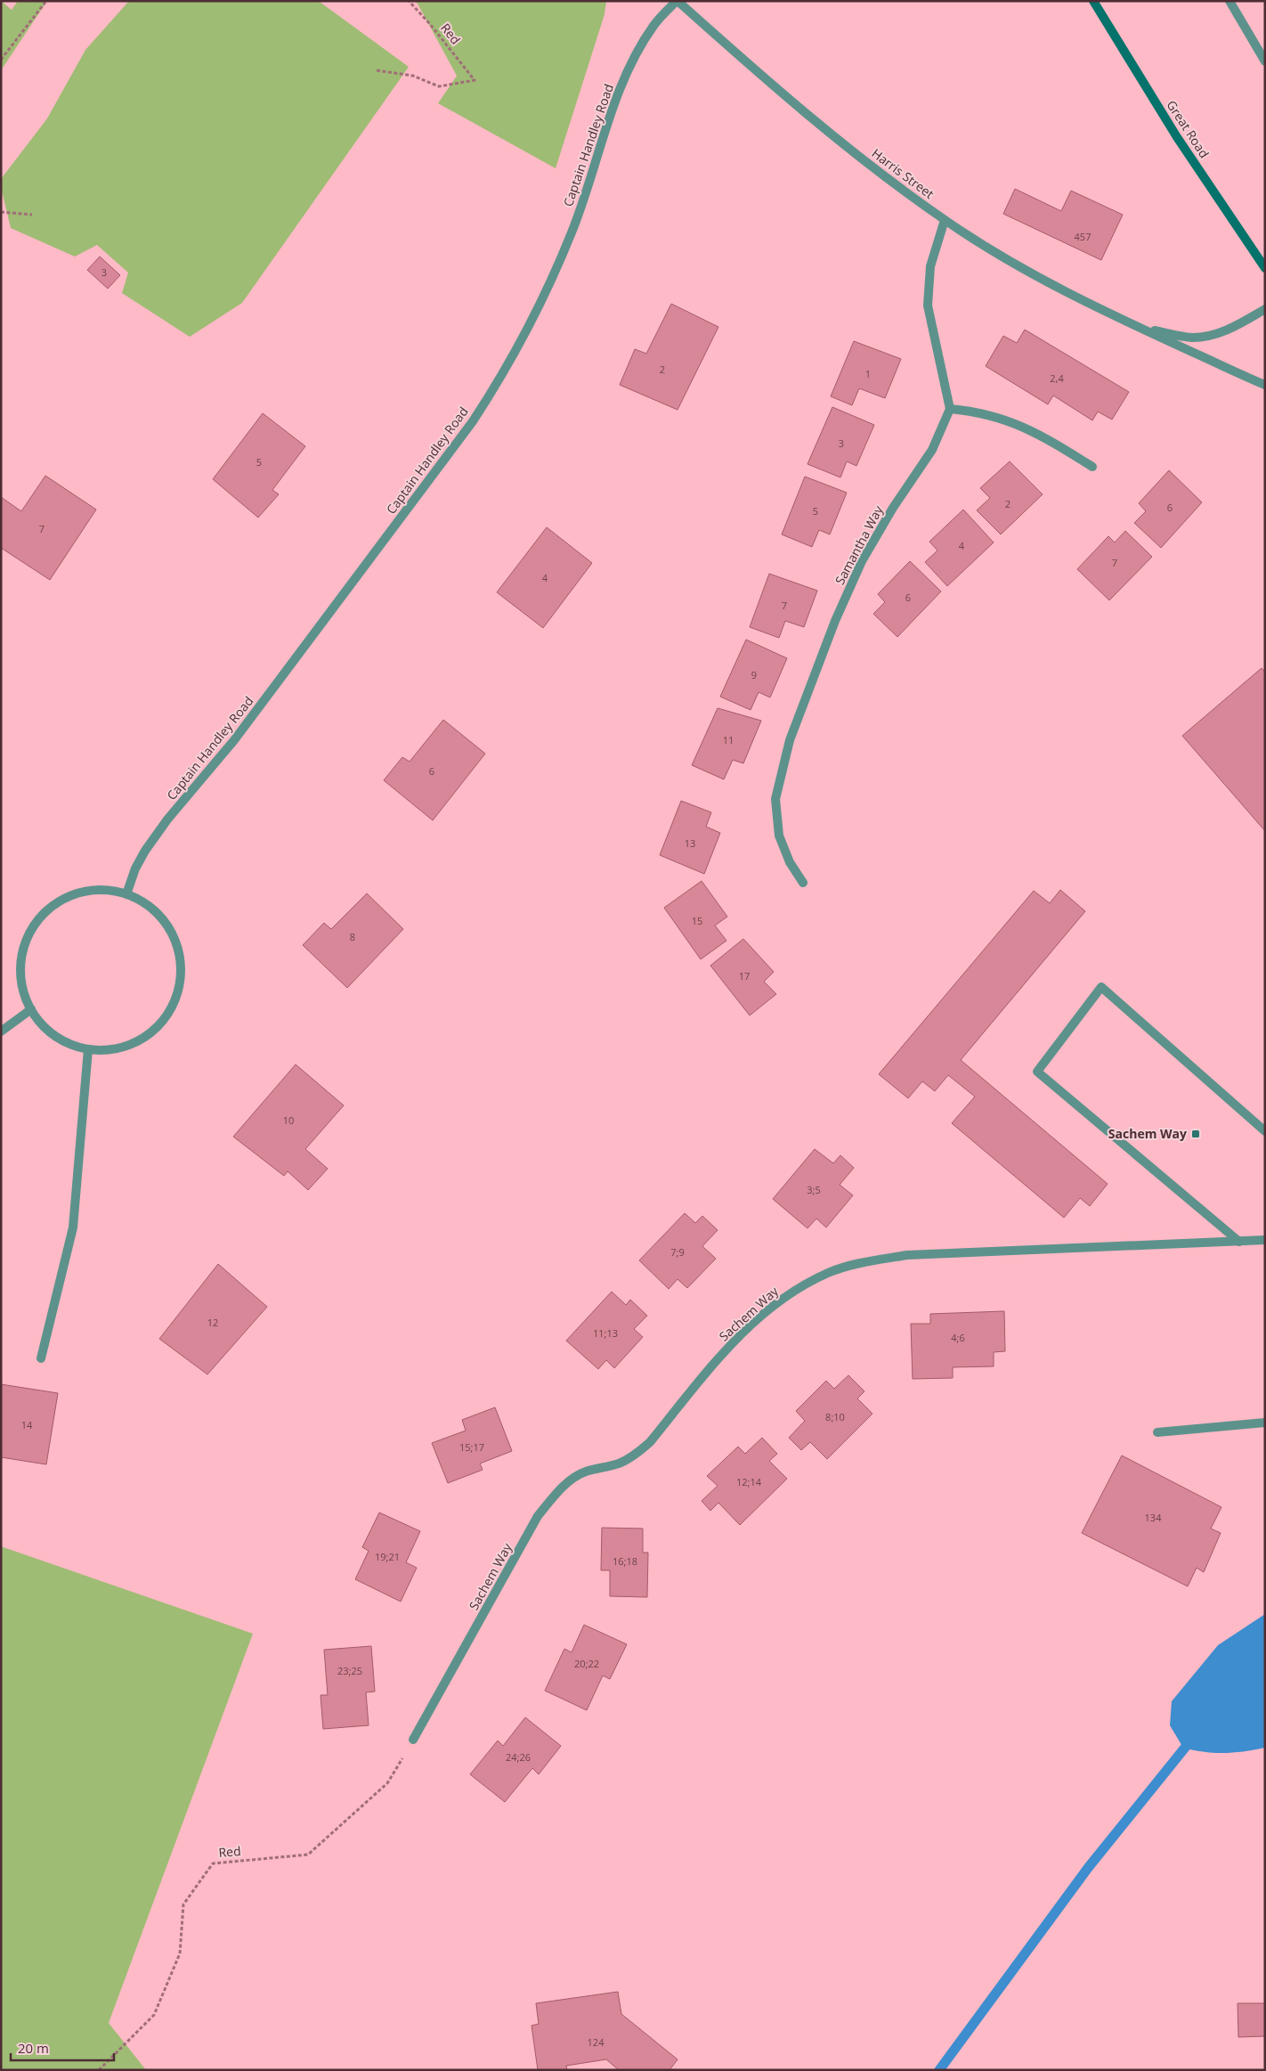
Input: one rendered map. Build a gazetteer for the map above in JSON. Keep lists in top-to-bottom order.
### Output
{
  "streets": {
    "main road": ["Great Road"],
    "street": [
      "Captain Handley Road",
      "Harris Street",
      "Samantha Way",
      "Sachem Way"
    ],
    "path": ["Red"]
  },
  "crossings": [
    ["Red", "Sachem Way"],
    ["Captain Handley Road", "Harris Street"]
  ],
  "places": {
    "transit": ["Sachem Way"]
  },
  "house_numbers": [
    "457",
    "3",
    "2",
    "1",
    "2,4",
    "3",
    "5",
    "2",
    "6",
    "5",
    "7",
    "4",
    "7",
    "4",
    "6",
    "7",
    "9",
    "11",
    "6",
    "13",
    "15",
    "8",
    "17",
    "10",
    "3;5",
    "7;9",
    "12",
    "11;13",
    "4;6",
    "8;10",
    "14",
    "15;17",
    "12;14",
    "134",
    "19;21",
    "16;18",
    "20;22",
    "23;25",
    "24;26",
    "124"
  ],
  "scale_bar": "20 m"
}
